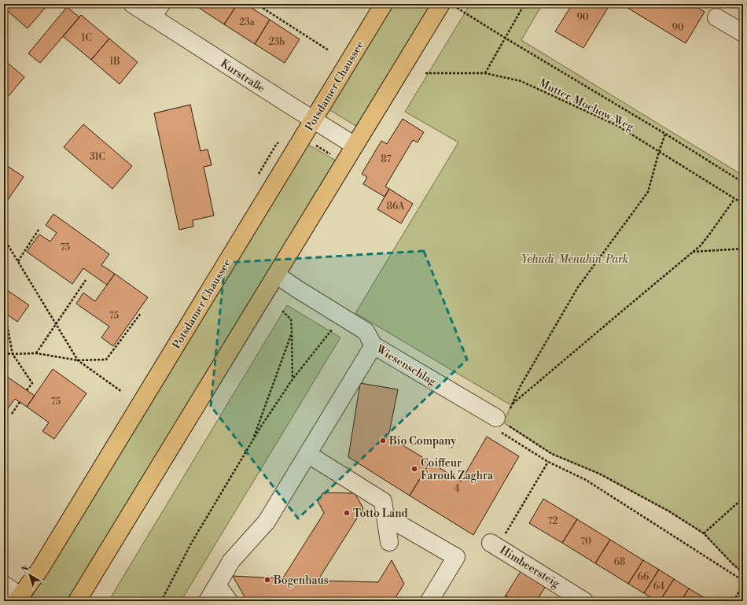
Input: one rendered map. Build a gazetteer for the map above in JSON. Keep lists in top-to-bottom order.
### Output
{
  "streets": {
    "main road": ["Potsdamer Chaussee"],
    "street": ["Kurstraße", "Wiesenschlag", "Himbeersteig"],
    "path": ["Mutter-Mochow-Weg"]
  },
  "crossings": [
    ["Kurstraße", "Potsdamer Chaussee"]
  ],
  "parks": ["Yehudi-Menuhin-Park"],
  "places": [
    "Bio Company",
    "Coiffeur Farouk Zaghra",
    "Totto Land",
    "Bogenhaus"
  ],
  "house_numbers": [
    "90",
    "23a",
    "90",
    "1C",
    "23b",
    "1B",
    "31C",
    "87",
    "86A",
    "75",
    "75",
    "75",
    "4",
    "72",
    "70",
    "68",
    "66",
    "64"
  ],
  "north": "top left"
}
